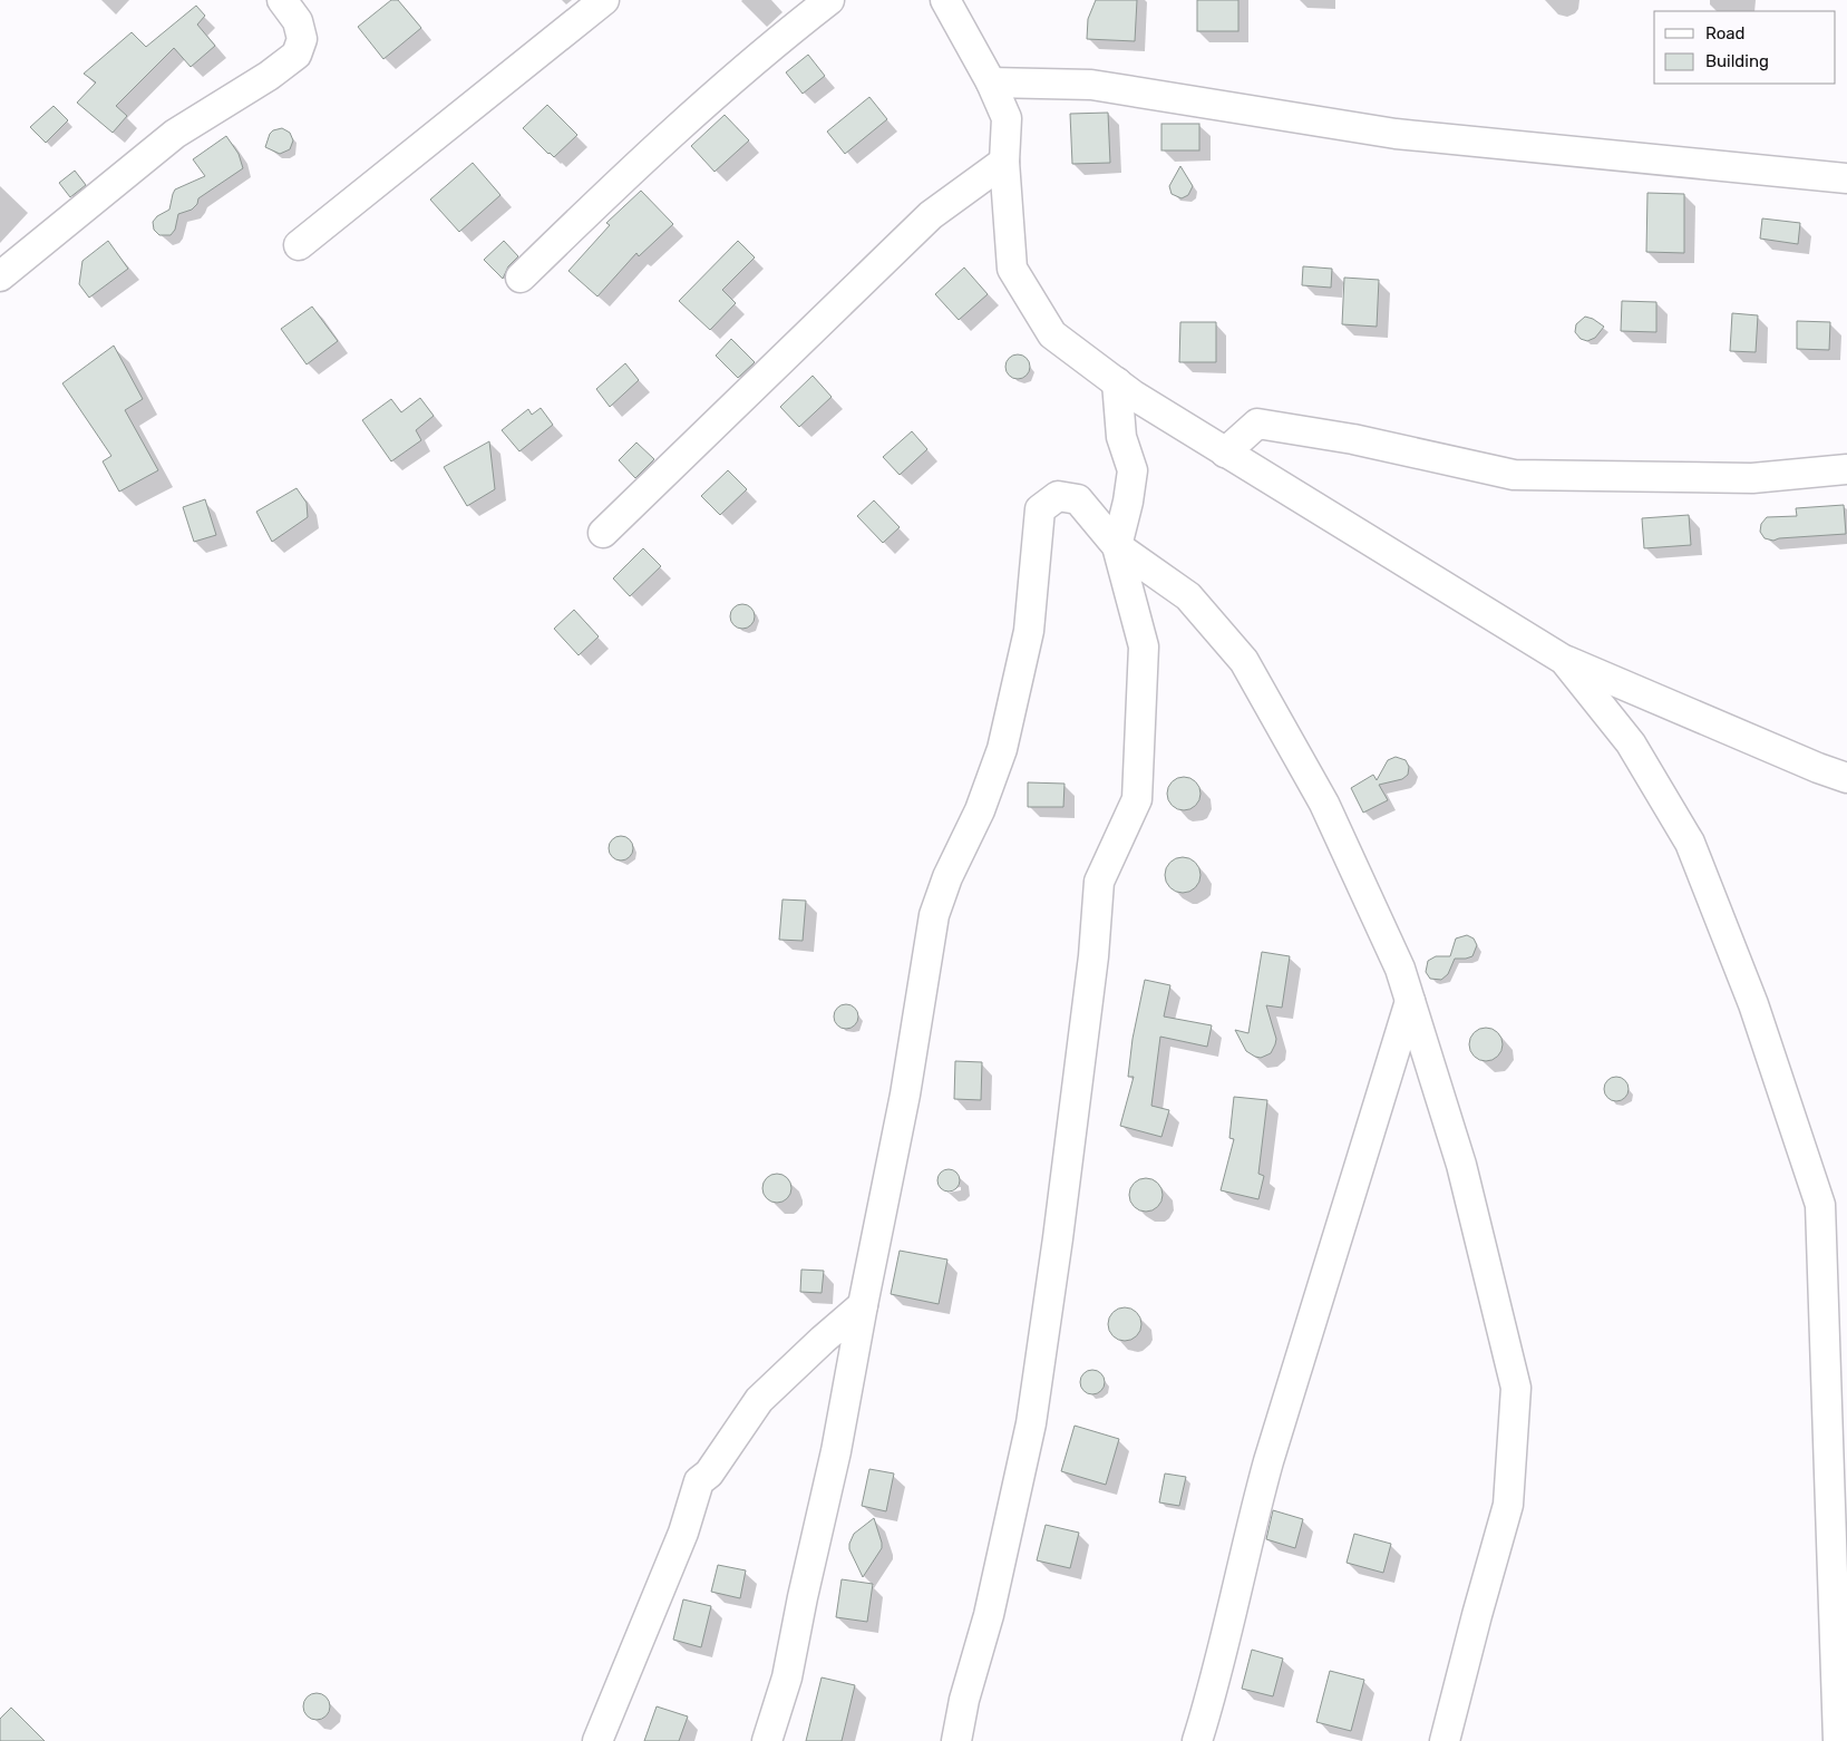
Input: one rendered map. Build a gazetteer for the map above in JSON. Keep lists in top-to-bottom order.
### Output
{
  "legend": ["Road", "Building"]
}
